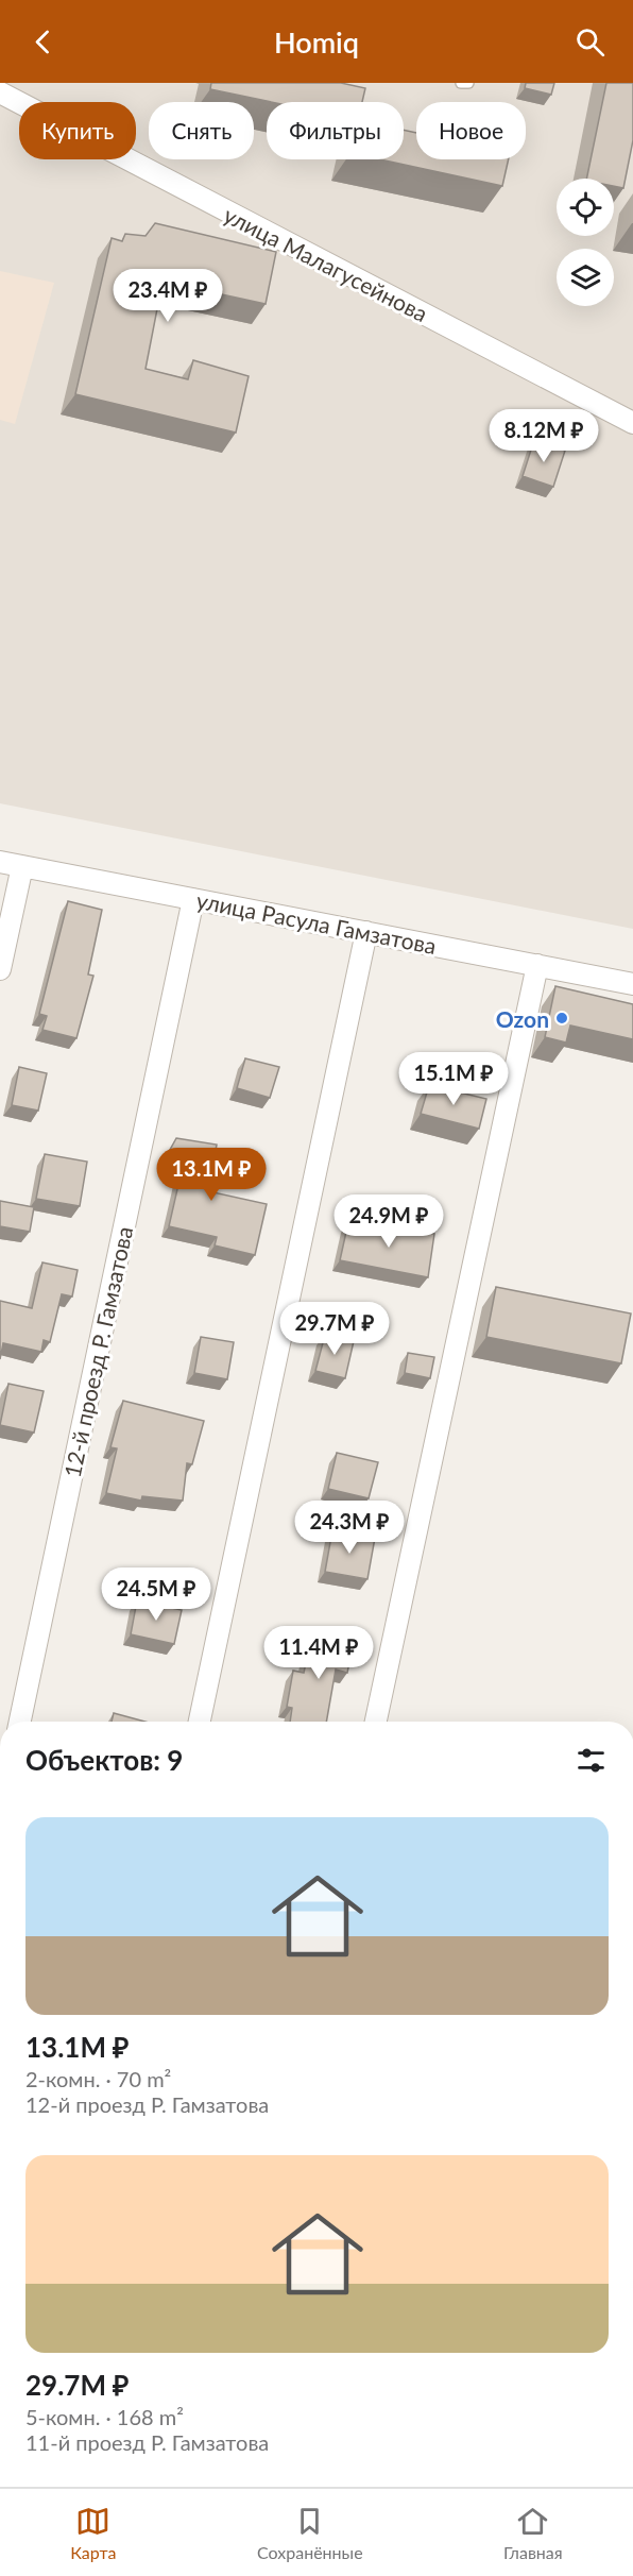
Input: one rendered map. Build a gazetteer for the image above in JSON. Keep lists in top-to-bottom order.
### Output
{
  "streets": {
    "street": ["улица Малагусейнова", "улица Расула Гамзатова", "12-й проезд Р. Гамзатова"]
  },
  "crossings": [
    ["улица Расула Гамзатова", "12-й проезд Р. Гамзатова"]
  ],
  "places": ["Ozon"],
  "page": {
    "header": "Homiq",
    "chip": [
      "Купить",
      "Снять",
      "Фильтры",
      "Новое"
    ],
    "price": [
      "23.4M ₽",
      "8.12M ₽",
      "15.1M ₽",
      "13.1M ₽",
      "24.9M ₽",
      "29.7M ₽",
      "24.3M ₽",
      "24.5M ₽",
      "11.4M ₽"
    ],
    "heading": "Объектов: 9",
    "list": [
      {
        "name": "13.1M ₽",
        "note": "2-комн. · 70 m² · 12-й проезд Р. Гамзатова"
      },
      {
        "name": "29.7M ₽",
        "note": "5-комн. · 168 m² · 11-й проезд Р. Гамзатова"
      }
    ],
    "tabs": ["Карта", "Сохранённые", "Главная"]
  }
}
